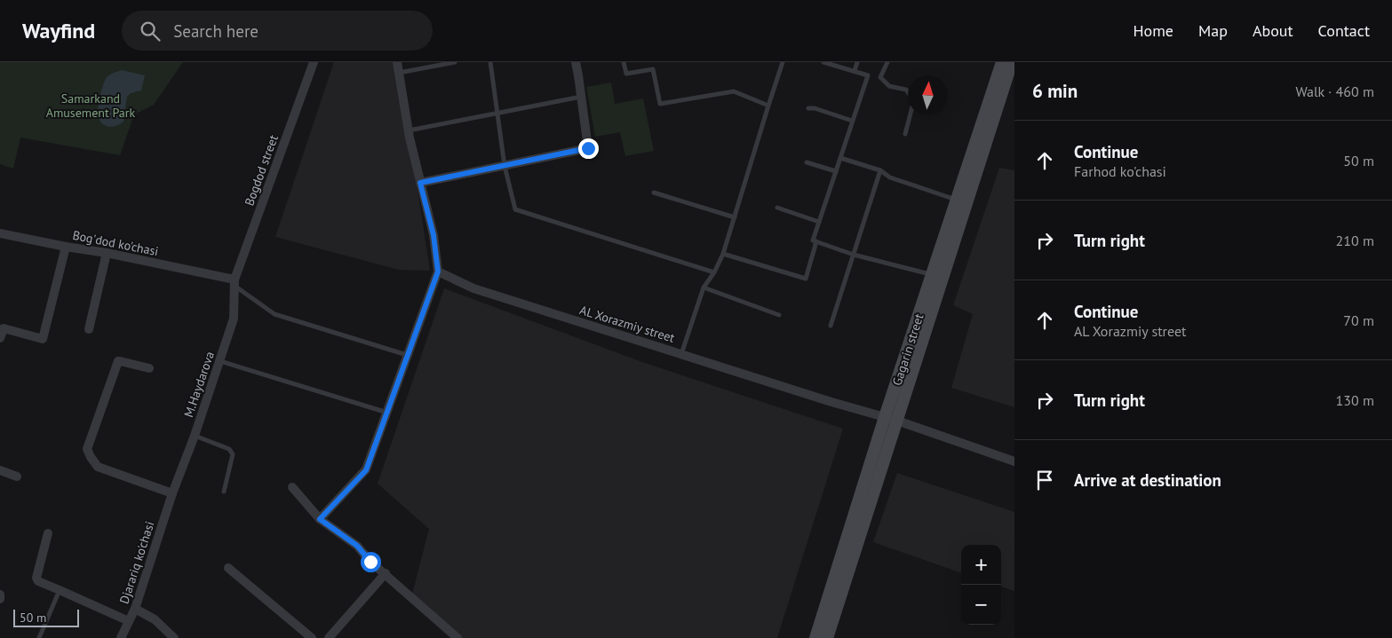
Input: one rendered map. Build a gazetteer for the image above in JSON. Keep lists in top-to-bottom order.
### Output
{
  "streets": {
    "main road": ["Gagarin street"],
    "street": [
      "Bogdod street",
      "Bog'dod ko'chasi",
      "AL Xorazmiy street",
      "M.Haydarova",
      "Djarariq ko'chasi"
    ]
  },
  "crossings": [
    ["Bogdod street", "Bog'dod ko'chasi"],
    ["Bogdod street", "M.Haydarova"],
    ["Bog'dod ko'chasi", "M.Haydarova"],
    ["AL Xorazmiy street", "Gagarin street"],
    ["M.Haydarova", "Djarariq ko'chasi"]
  ],
  "parks": ["Samarkand Amusement Park"],
  "scale_bar": "50 m",
  "north": "top",
  "page": {
    "header": "Wayfind",
    "search": "Search here",
    "nav": [
      "Home",
      "Map",
      "About",
      "Contact"
    ],
    "heading": ["6 min", "Walk · 460 m"],
    "list": [
      ["Continue", "Farhod ko'chasi", "50 m"],
      ["Turn right", "210 m"],
      ["Continue", "AL Xorazmiy street", "70 m"],
      ["Turn right", "130 m"],
      "Arrive at destination"
    ],
    "map_buttons": ["+", "−"],
    "scale": "50 m"
  }
}
